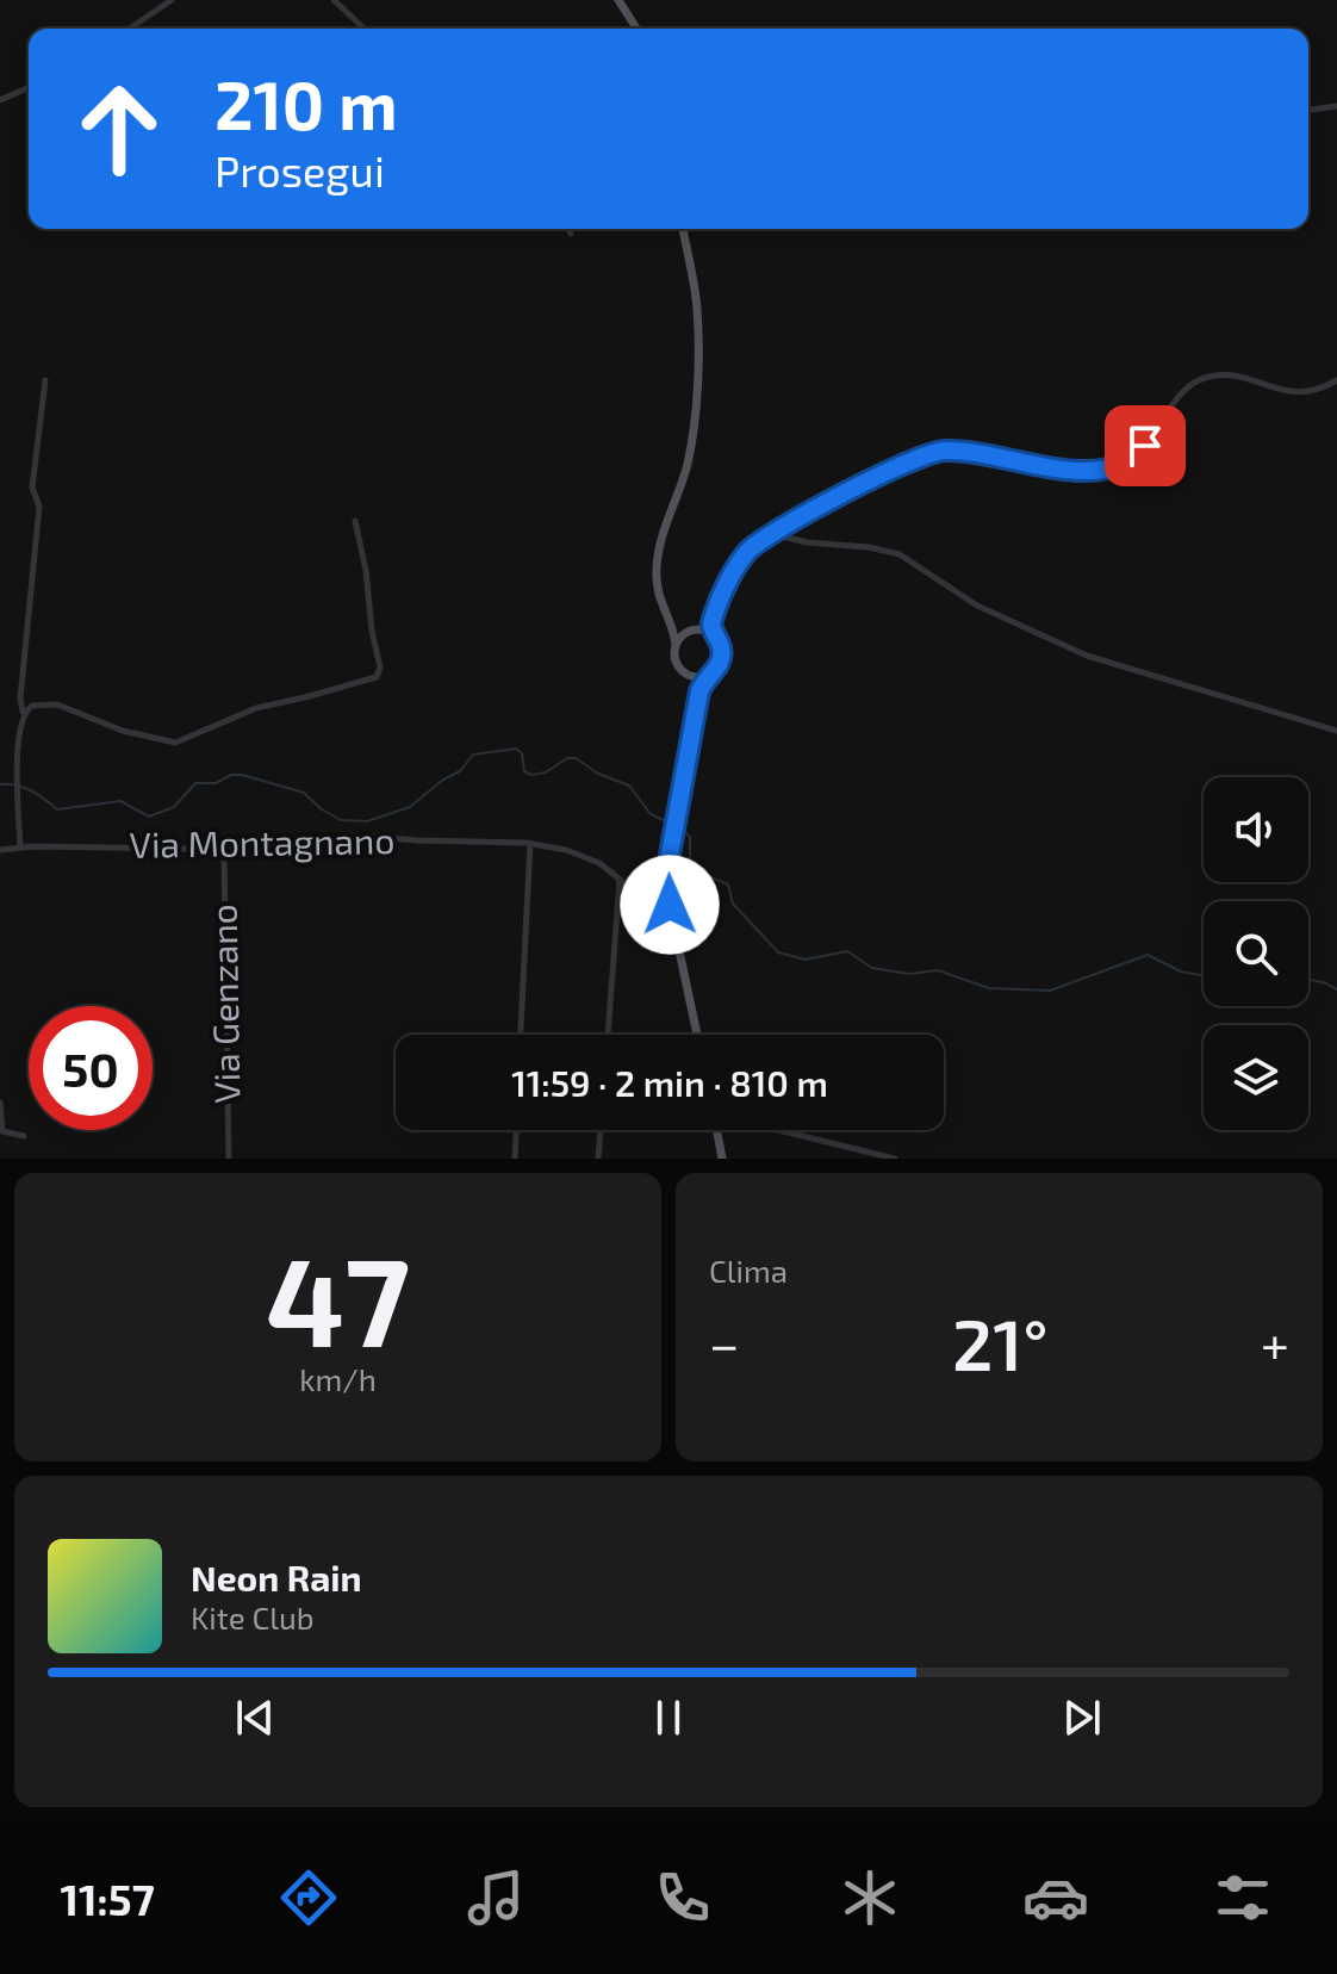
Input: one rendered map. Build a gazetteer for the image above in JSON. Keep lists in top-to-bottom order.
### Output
{
  "streets": {
    "street": ["Via Montagnano", "Via Genzano"]
  },
  "crossings": [
    ["Via Montagnano", "Via Genzano"]
  ],
  "page": {
    "turn": ["210 m", "Prosegui"],
    "limit": "50",
    "trip": "11:59 · 2 min · 810 m",
    "tile": [
      ["47", "km/h"],
      "Clima"
    ],
    "heat": ["−", "21°", "+"],
    "song": ["Neon Rain", "Kite Club"],
    "tabs": "11:57"
  }
}
